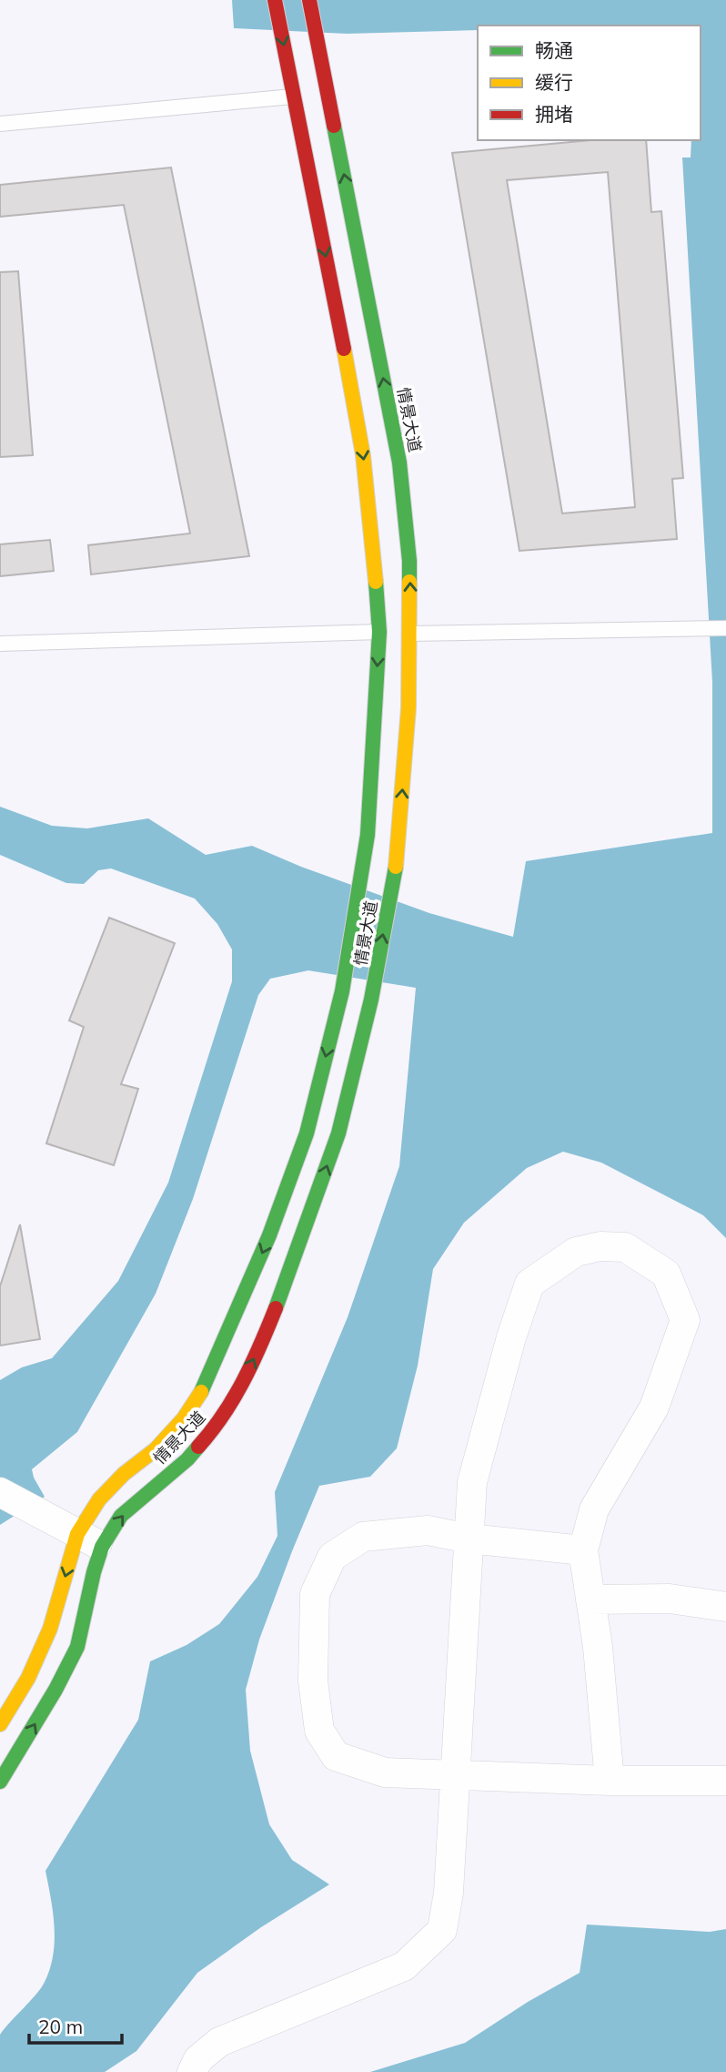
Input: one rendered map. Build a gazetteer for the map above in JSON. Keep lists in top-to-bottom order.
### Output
{
  "streets": {
    "street": ["情景大道"]
  },
  "legend": ["畅通", "缓行", "拥堵"],
  "scale_bar": "20 m"
}
